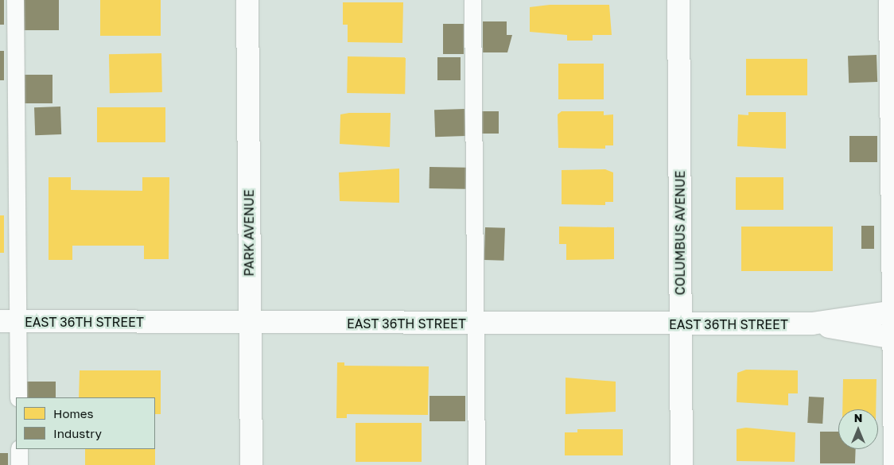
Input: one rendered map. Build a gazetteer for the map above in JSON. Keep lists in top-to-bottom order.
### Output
{
  "streets": {
    "street": ["PARK AVENUE", "COLUMBUS AVENUE", "EAST 36TH STREET"]
  },
  "crossings": [
    ["PARK AVENUE", "EAST 36TH STREET"],
    ["COLUMBUS AVENUE", "EAST 36TH STREET"]
  ],
  "legend": ["Homes", "Industry"],
  "north": "top"
}
